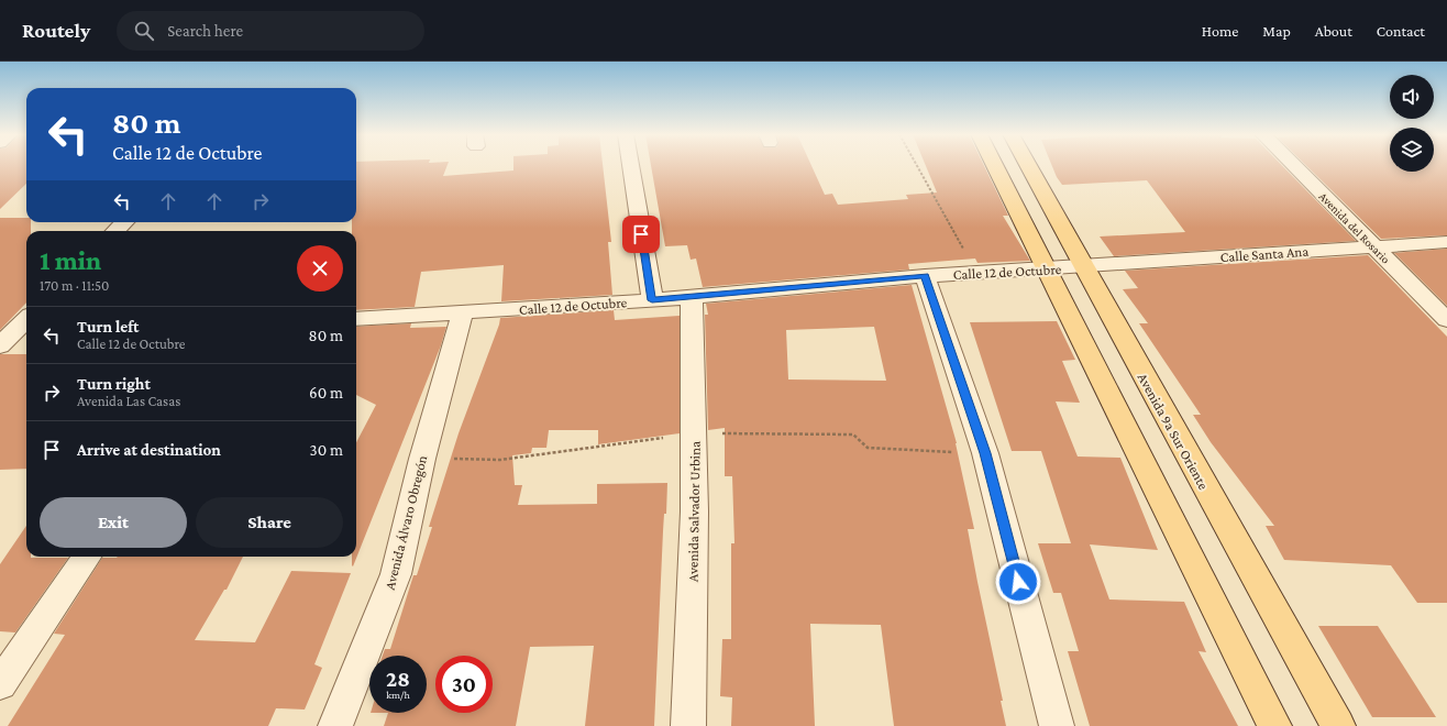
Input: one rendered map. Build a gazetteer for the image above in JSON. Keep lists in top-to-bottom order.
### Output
{
  "streets": {
    "main road": ["Avenida 9a Sur Oriente"],
    "street": [
      "Avenida del Rosario",
      "Calle Santa Ana",
      "Calle 12 de Octubre",
      "Avenida Salvador Urbina",
      "Avenida Álvaro Obregón"
    ]
  },
  "crossings": [
    ["Avenida del Rosario", "Calle Santa Ana"],
    ["Calle Santa Ana", "Calle 12 de Octubre"],
    ["Calle Santa Ana", "Avenida 9a Sur Oriente"],
    ["Calle 12 de Octubre", "Avenida 9a Sur Oriente"],
    ["Calle 12 de Octubre", "Avenida Salvador Urbina"],
    ["Calle 12 de Octubre", "Avenida Álvaro Obregón"]
  ],
  "page": {
    "header": "Routely",
    "search": "Search here",
    "nav": [
      "Home",
      "Map",
      "About",
      "Contact"
    ],
    "turn": ["80 m", "Calle 12 de Octubre"],
    "heading": ["1 min", "170 m · 11:50"],
    "list": [
      {
        "name": "Turn left",
        "note": "Calle 12 de Octubre",
        "value": "80 m"
      },
      {
        "name": "Turn right",
        "note": "Avenida Las Casas",
        "value": "60 m"
      },
      {
        "name": "Arrive at destination",
        "value": "30 m"
      }
    ],
    "buttons": ["Exit", "Share"],
    "speed": "28 km/h",
    "limit": "30"
  }
}
